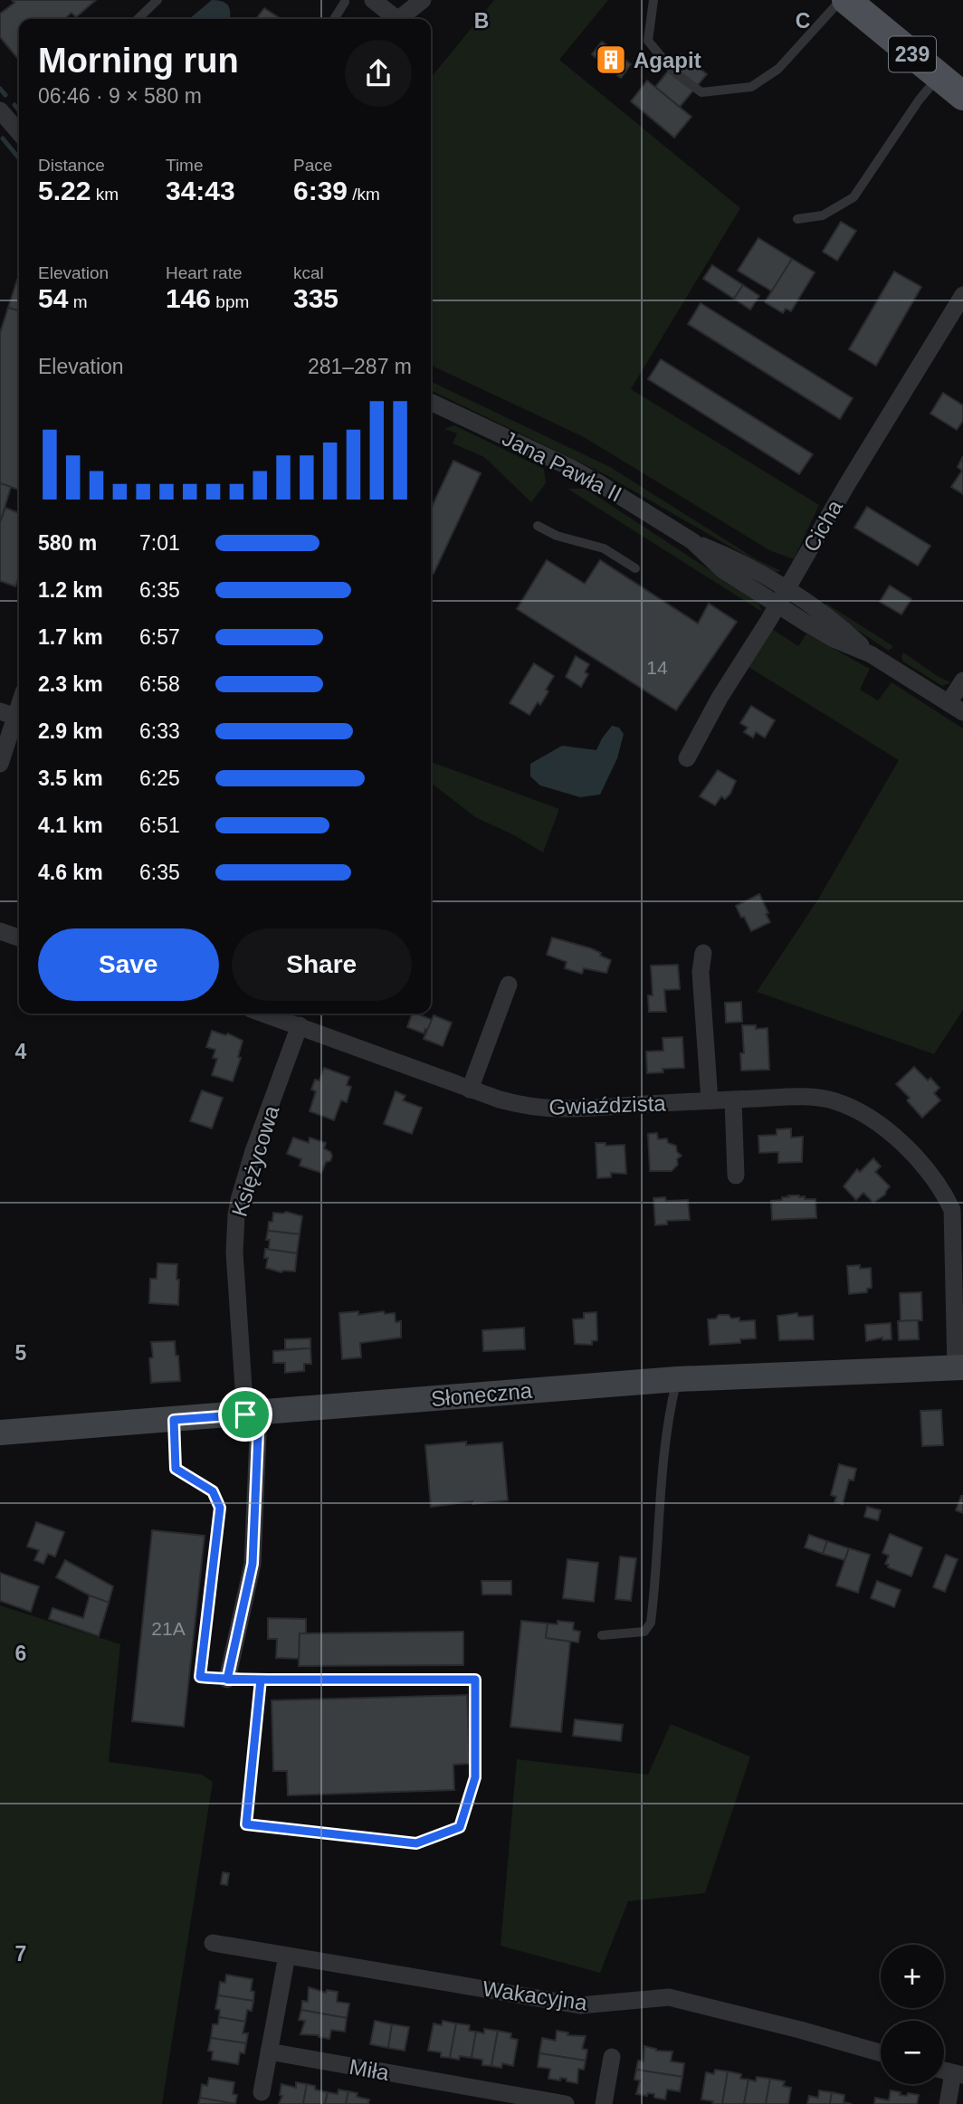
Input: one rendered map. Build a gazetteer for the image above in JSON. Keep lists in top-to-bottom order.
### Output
{
  "streets": {
    "main road": ["239"],
    "street": [
      "Jana Pawła II",
      "Cicha",
      "Gwiaździsta",
      "Księżycowa",
      "Słoneczna",
      "Wakacyjna",
      "Miła"
    ]
  },
  "crossings": [
    ["Jana Pawła II", "Cicha"],
    ["Gwiaździsta", "Księżycowa"],
    ["Gwiaździsta", "Słoneczna"],
    ["Księżycowa", "Słoneczna"]
  ],
  "places": {
    "building": ["Agapit"]
  },
  "house_numbers": ["14", "21A"],
  "page": {
    "heading": ["Morning run", "06:46 · 9 × 580 m"],
    "stats": [
      ["Distance", "5.22 km"],
      ["Time", "34:43"],
      ["Pace", "6:39 /km"],
      ["Elevation", "54 m"],
      ["Heart rate", "146 bpm"],
      ["kcal", "335"]
    ],
    "chart": ["Elevation", "281–287 m"],
    "list": [
      {
        "name": "580 m",
        "note": "7:01"
      },
      {
        "name": "1.2 km",
        "note": "6:35"
      },
      {
        "name": "1.7 km",
        "note": "6:57"
      },
      {
        "name": "2.3 km",
        "note": "6:58"
      },
      {
        "name": "2.9 km",
        "note": "6:33"
      },
      {
        "name": "3.5 km",
        "note": "6:25"
      },
      {
        "name": "4.1 km",
        "note": "6:51"
      },
      {
        "name": "4.6 km",
        "note": "6:35"
      }
    ],
    "buttons": ["Save", "Share"],
    "map_buttons": ["+", "−"]
  },
  "grid": {
    "columns": ["B", "C"],
    "rows": [
      "4",
      "5",
      "6",
      "7"
    ]
  }
}
